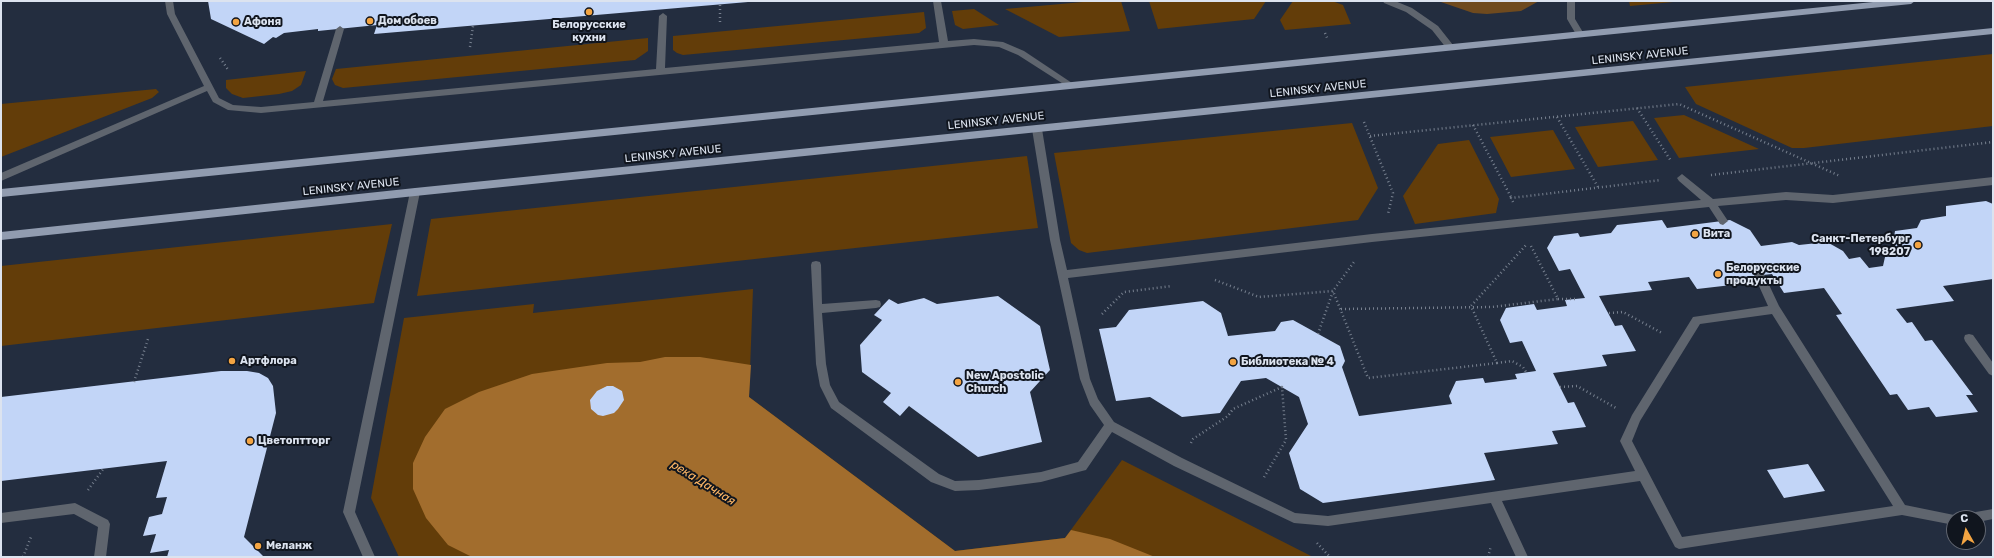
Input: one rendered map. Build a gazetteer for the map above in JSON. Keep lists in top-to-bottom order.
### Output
{
  "streets": {
    "main road": ["LENINSKY AVENUE"]
  },
  "water": ["река Дачная"],
  "places": [
    "Белорусские кухни",
    "Дом обоев",
    "Афоня",
    "Вита",
    "Санкт-Петербург 198207",
    "Белорусские продукты",
    "Артфлора",
    "Библиотека № 4",
    "New Apostolic Church",
    "Цветоптторг",
    "Меланж"
  ],
  "north": "top"
}
